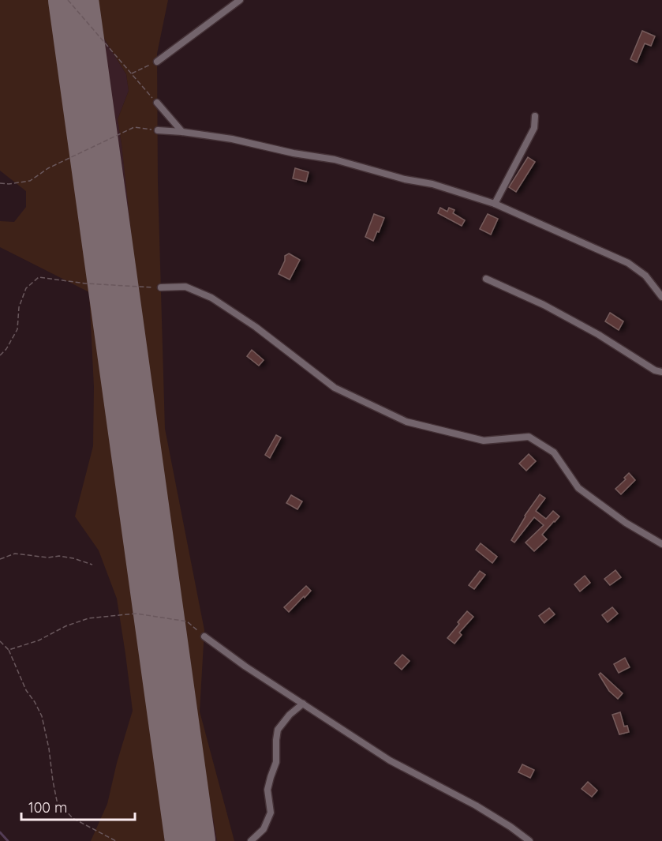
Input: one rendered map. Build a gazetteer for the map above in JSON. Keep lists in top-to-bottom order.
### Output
{
  "scale_bar": "100 m"
}
